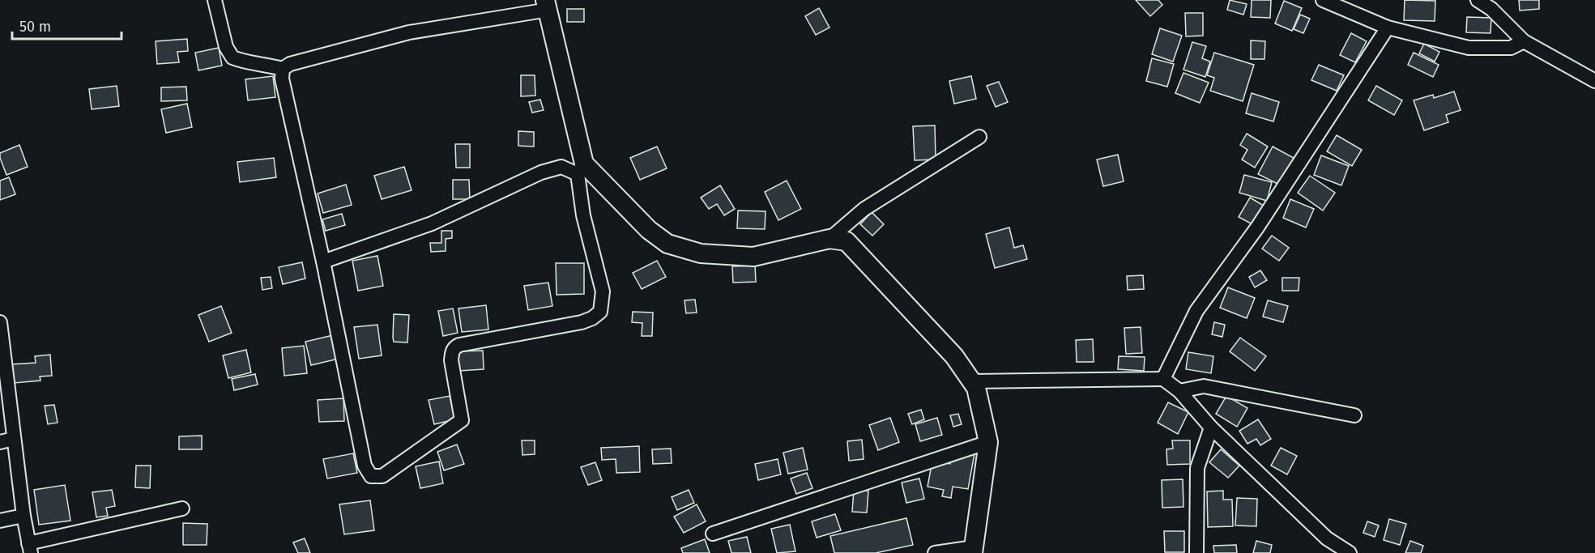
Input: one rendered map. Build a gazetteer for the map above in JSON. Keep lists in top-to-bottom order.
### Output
{
  "scale_bar": "50 m"
}
